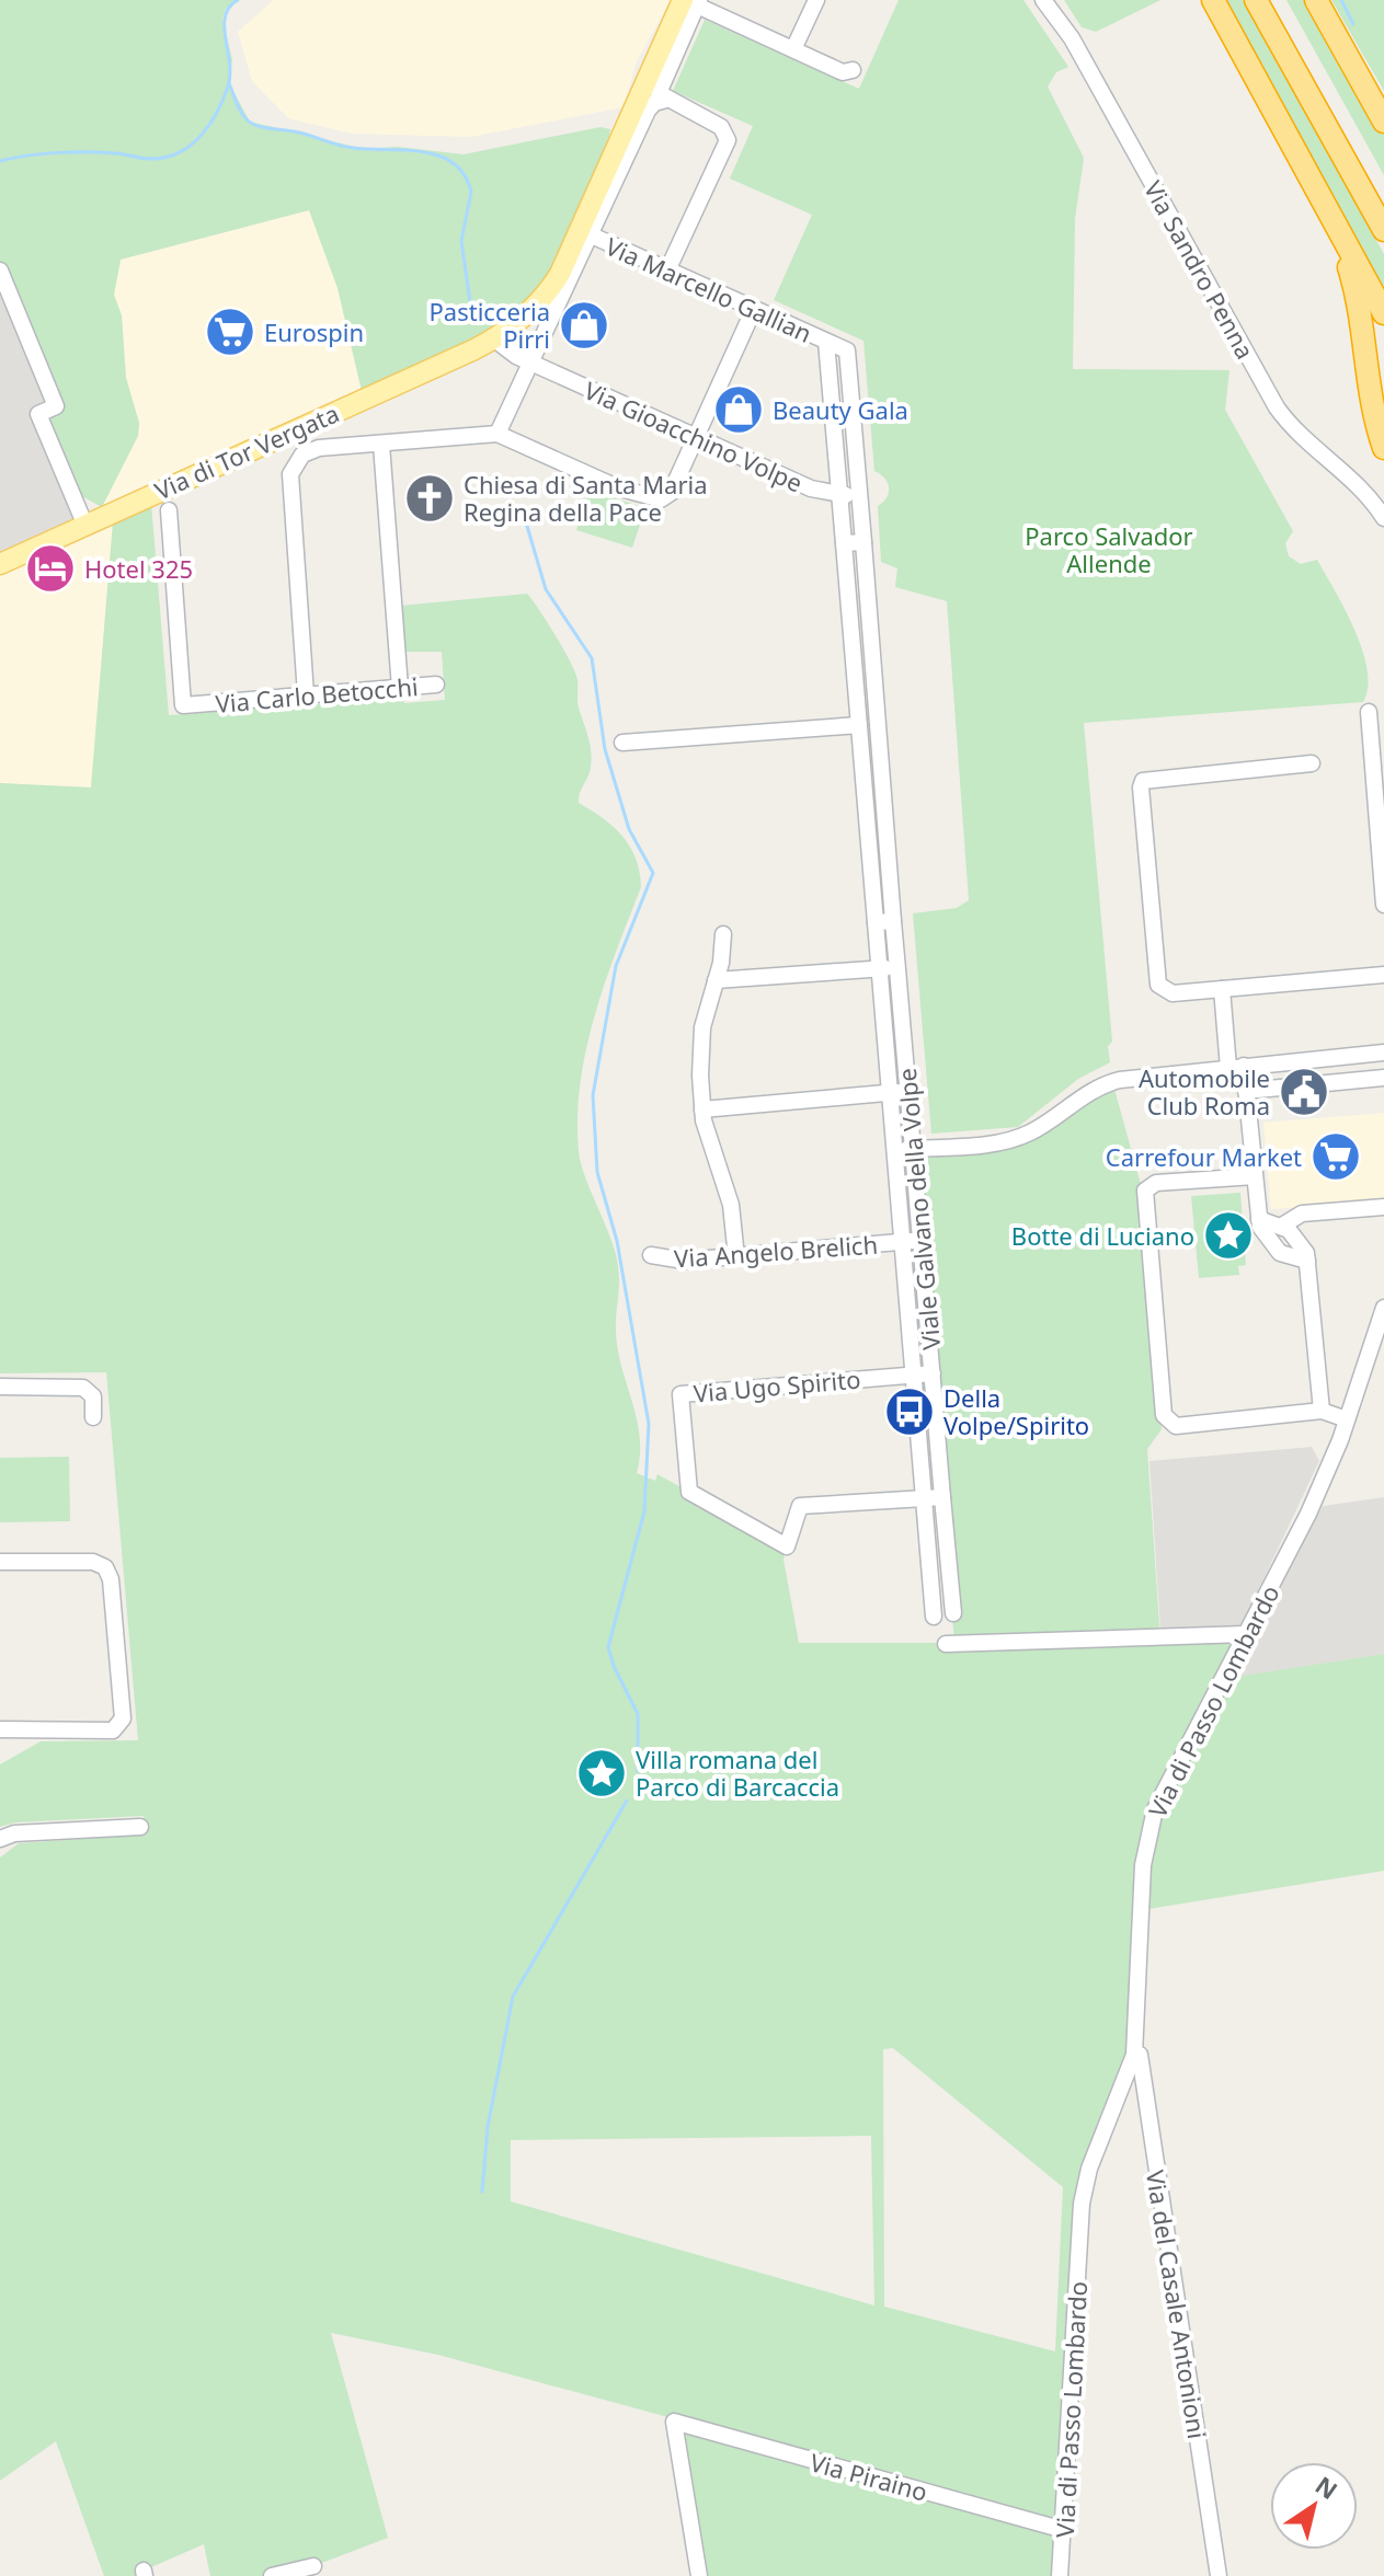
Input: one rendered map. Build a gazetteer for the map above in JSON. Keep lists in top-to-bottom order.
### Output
{
  "streets": {
    "main road": ["Via di Tor Vergata"],
    "street": [
      "Via Sandro Penna",
      "Via Marcello Gallian",
      "Via Gioacchino Volpe",
      "Via Carlo Betocchi",
      "Viale Galvano della Volpe",
      "Via Angelo Brelich",
      "Via Ugo Spirito",
      "Via di Passo Lombardo",
      "Via del Casale Antonioni",
      "Via Piraino"
    ]
  },
  "crossings": [
    ["Via Marcello Gallian", "Via Gioacchino Volpe"],
    ["Via Marcello Gallian", "Via di Tor Vergata"],
    ["Via Marcello Gallian", "Viale Galvano della Volpe"],
    ["Via Gioacchino Volpe", "Via di Tor Vergata"],
    ["Viale Galvano della Volpe", "Via Angelo Brelich"],
    ["Viale Galvano della Volpe", "Via Ugo Spirito"],
    ["Via di Passo Lombardo", "Via del Casale Antonioni"],
    ["Via di Passo Lombardo", "Via Piraino"]
  ],
  "parks": ["Parco Salvador Allende"],
  "places": {
    "shop": ["Pasticceria Pirri", "Beauty Gala"],
    "supermarket": ["Eurospin", "Carrefour Market"],
    "church": ["Chiesa di Santa Maria Regina della Pace"],
    "hotel": ["Hotel 325"],
    "public building": ["Automobile Club Roma"],
    "place": ["Botte di Luciano", "Villa romana del Parco di Barcaccia"],
    "bus stop": ["Della Volpe/Spirito"]
  },
  "north": "top right"
}
